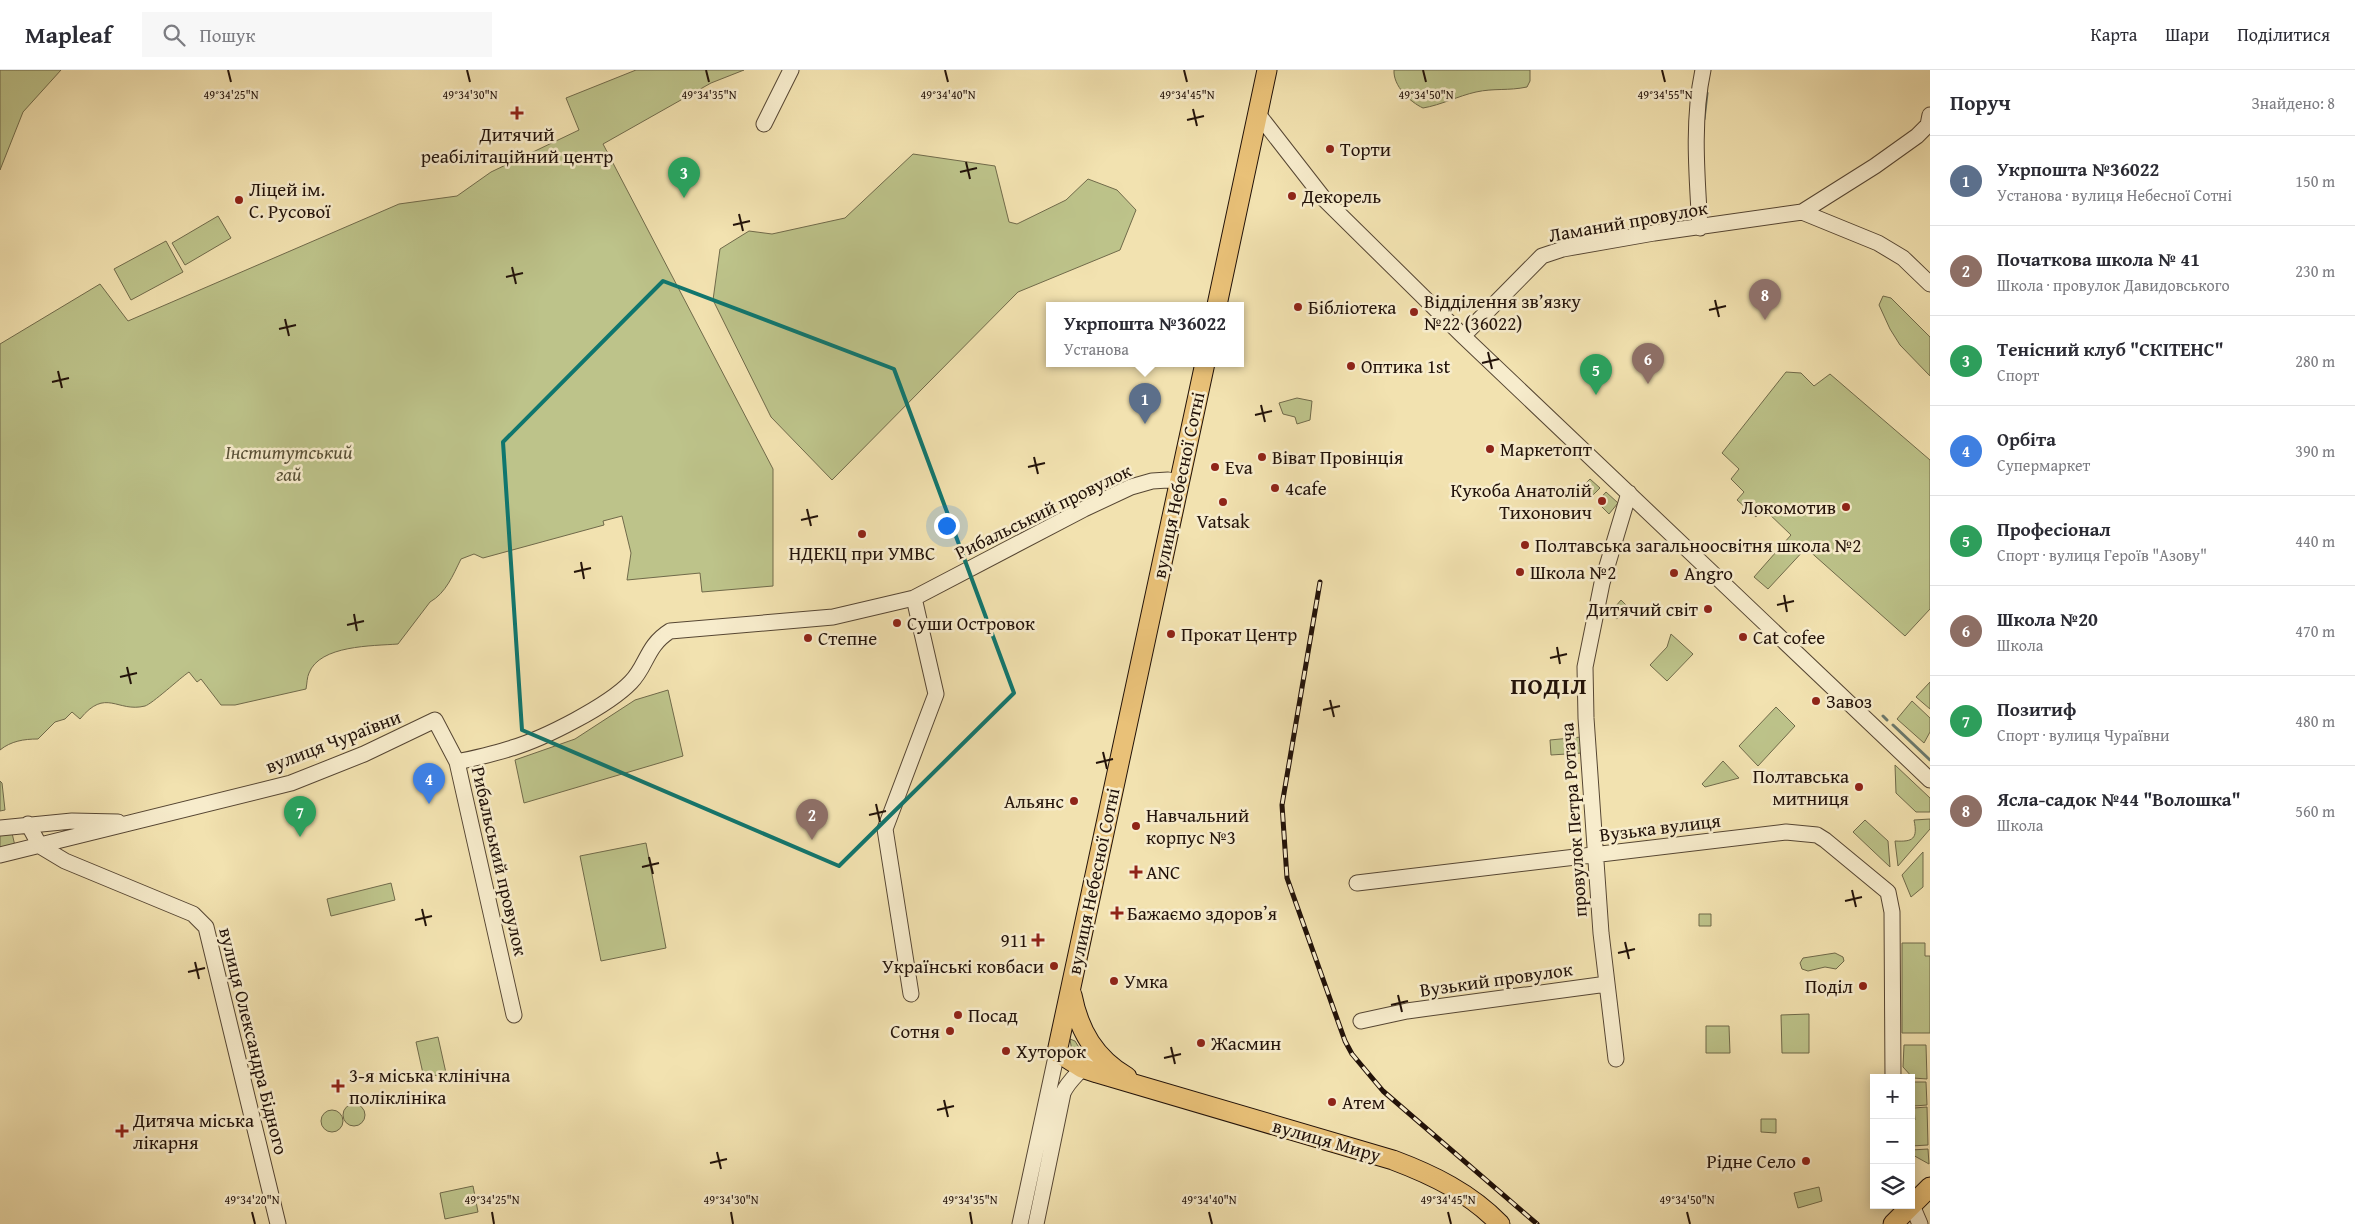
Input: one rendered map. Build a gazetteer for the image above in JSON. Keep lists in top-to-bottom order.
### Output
{
  "streets": {
    "main road": ["вулиця Небесної Сотні", "вулиця Миру"],
    "street": [
      "Ламаний провулок",
      "Рибальський провулок",
      "вулиця Чураївни",
      "провулок Петра Ротача",
      "Вузька вулиця",
      "Вузький провулок",
      "вулиця Олександра Бідного"
    ]
  },
  "crossings": [
    ["вулиця Небесної Сотні", "Рибальський провулок"],
    ["вулиця Небесної Сотні", "вулиця Миру"],
    ["Рибальський провулок", "вулиця Чураївни"],
    ["вулиця Чураївни", "вулиця Олександра Бідного"],
    ["провулок Петра Ротача", "Вузька вулиця"],
    ["провулок Петра Ротача", "Вузький провулок"]
  ],
  "districts": ["ПОДІЛ"],
  "parks": ["Інститутський гай"],
  "places": {
    "health": [
      "Дитячий реабілітаційний центр",
      "ANC",
      "Бажаємо здоровʼя",
      "911",
      "3-я міська клінічна поліклініка",
      "Дитяча міська лікарня"
    ],
    "other": [
      "Торти",
      "Декорель",
      "Ліцей ім. С. Русової",
      "Бібліотека",
      "Відділення зв’язку №22 (36022)",
      "Оптика 1st",
      "Маркетопт",
      "Віват Провінція",
      "Eva",
      "4cafe",
      "Кукоба Анатолій Тихонович",
      "Vatsak",
      "Локомотив",
      "НДЕКЦ при УМВС",
      "Полтавська загальноосвітня школа №2",
      "Школа №2",
      "Angro",
      "Дитячий світ",
      "Суши Островок",
      "Прокат Центр",
      "Cat cofee",
      "Степне",
      "Завоз",
      "Полтавська митниця",
      "Альянс",
      "Навчальний корпус №3",
      "Українські ковбаси",
      "Умка",
      "Поділ",
      "Посад",
      "Сотня",
      "Жасмин",
      "Хуторок",
      "Атем",
      "Рідне Село"
    ]
  },
  "page": {
    "header": "Mapleaf",
    "search": "Пошук",
    "nav": ["Карта", "Шари", "Поділитися"],
    "heading": ["Поруч", "Знайдено: 8"],
    "list": [
      {
        "mark": "1",
        "name": "Укрпошта №36022",
        "note": "Установа · вулиця Небесної Сотні",
        "value": "150 m"
      },
      {
        "mark": "2",
        "name": "Початкова школа № 41",
        "note": "Школа · провулок Давидовського",
        "value": "230 m"
      },
      {
        "mark": "3",
        "name": "Тенісний клуб \"СКІТЕНС\"",
        "note": "Спорт",
        "value": "280 m"
      },
      {
        "mark": "4",
        "name": "Орбіта",
        "note": "Супермаркет",
        "value": "390 m"
      },
      {
        "mark": "5",
        "name": "Професіонал",
        "note": "Спорт · вулиця Героїв \"Азову\"",
        "value": "440 m"
      },
      {
        "mark": "6",
        "name": "Школа №20",
        "note": "Школа",
        "value": "470 m"
      },
      {
        "mark": "7",
        "name": "Позитиф",
        "note": "Спорт · вулиця Чураївни",
        "value": "480 m"
      },
      {
        "mark": "8",
        "name": "Ясла-садок №44 \"Волошка\"",
        "note": "Школа",
        "value": "560 m"
      }
    ],
    "pins": [
      "3",
      "8",
      "6",
      "5",
      "1",
      "4",
      "7",
      "2"
    ],
    "popup": ["Укрпошта №36022", "Установа"],
    "map_buttons": ["+", "−"]
  },
  "coordinates": [
    "49°34'25\"N",
    "49°34'30\"N",
    "49°34'35\"N",
    "49°34'40\"N",
    "49°34'45\"N",
    "49°34'50\"N",
    "49°34'55\"N",
    "49°34'20\"N"
  ]
}
